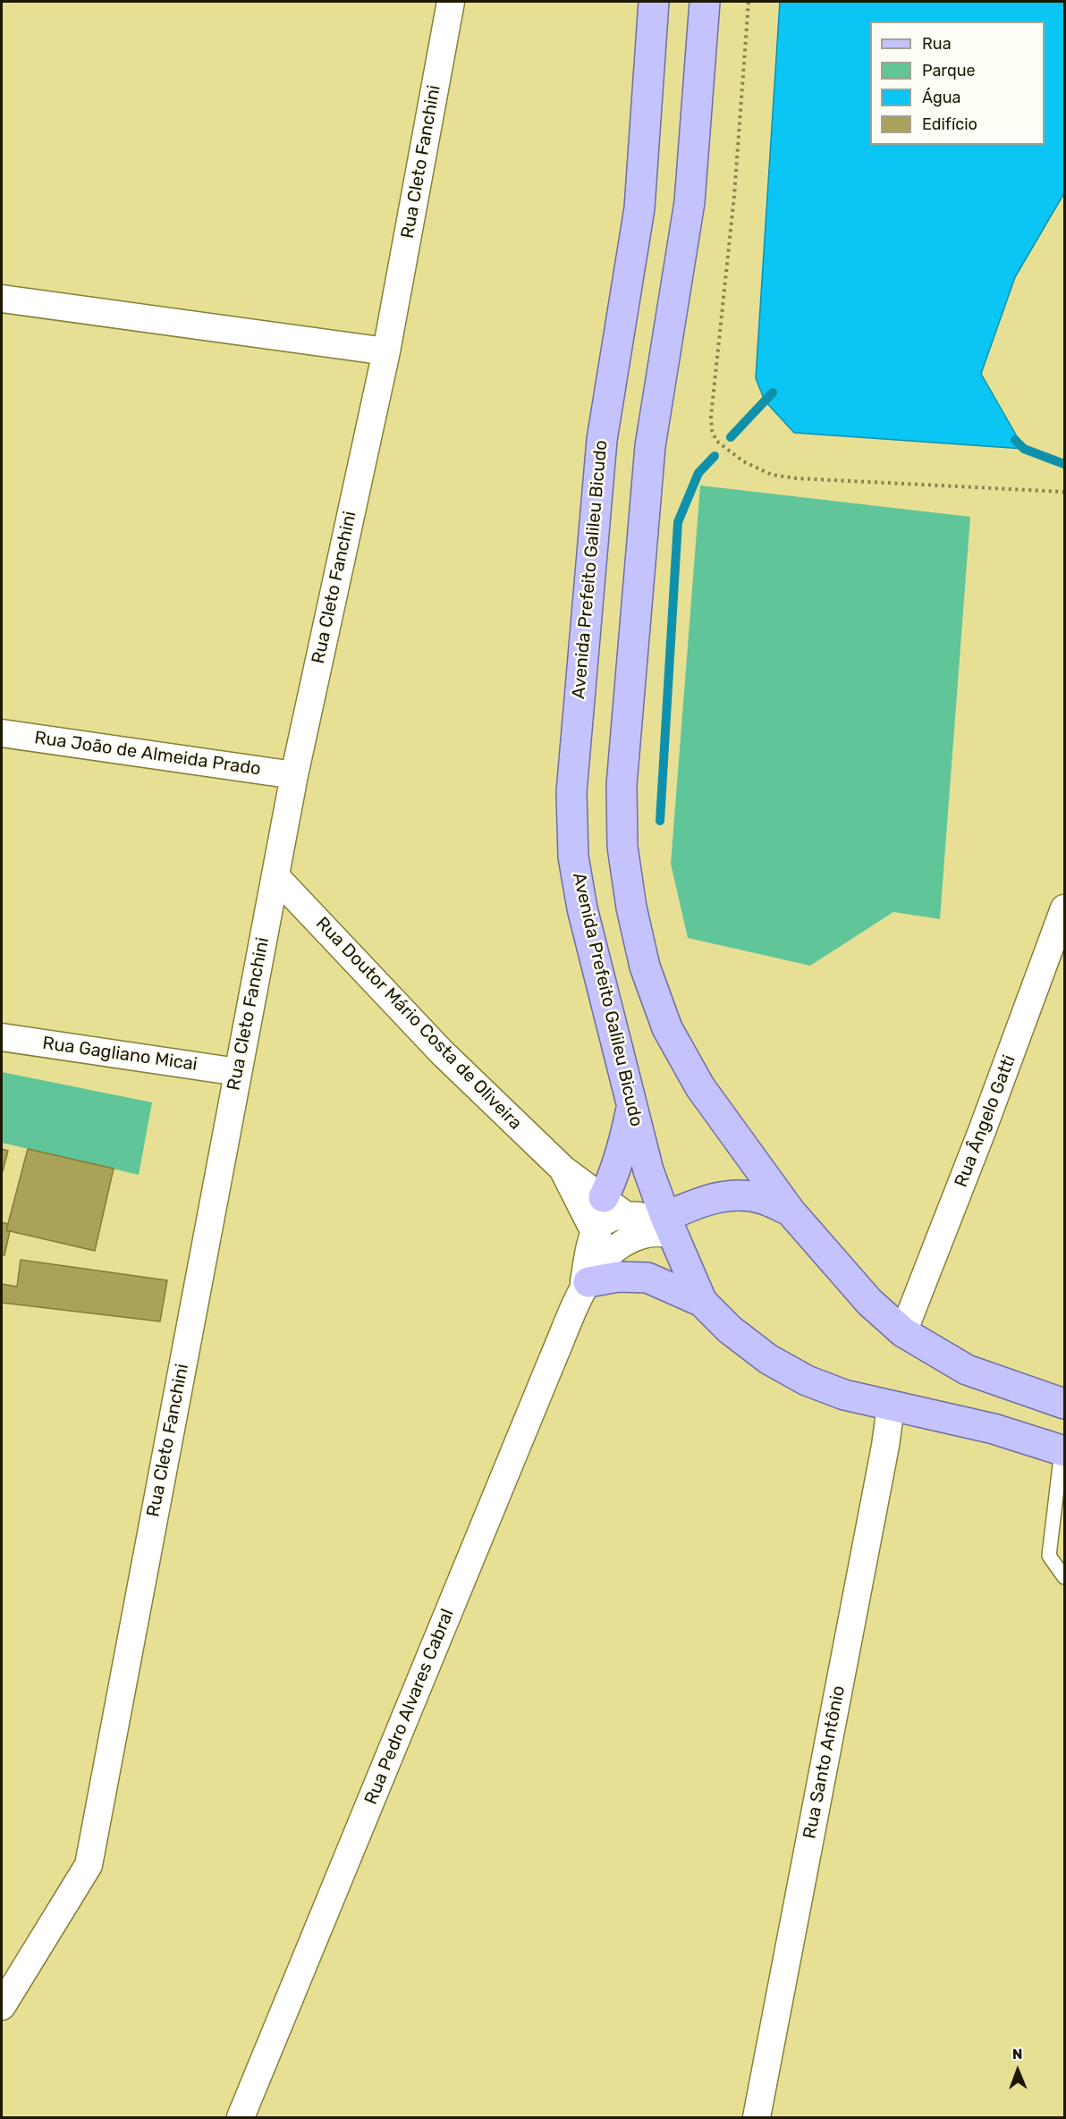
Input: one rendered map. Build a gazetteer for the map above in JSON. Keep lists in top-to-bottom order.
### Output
{
  "streets": {
    "main road": ["Avenida Prefeito Galileu Bicudo"],
    "street": [
      "Rua Cleto Fanchini",
      "Rua João de Almeida Prado",
      "Rua Doutor Mário Costa de Oliveira",
      "Rua Gagliano Micai",
      "Rua Ângelo Gatti",
      "Rua Pedro Alvares Cabral",
      "Rua Santo Antônio"
    ]
  },
  "crossings": [
    ["Rua Cleto Fanchini", "Rua João de Almeida Prado"],
    ["Rua Cleto Fanchini", "Rua Doutor Mário Costa de Oliveira"],
    ["Rua Cleto Fanchini", "Rua Gagliano Micai"],
    ["Avenida Prefeito Galileu Bicudo", "Rua Santo Antônio"],
    ["Rua Doutor Mário Costa de Oliveira", "Rua Pedro Alvares Cabral"]
  ],
  "legend": [
    "Rua",
    "Parque",
    "Água",
    "Edifício"
  ],
  "north": "top"
}
